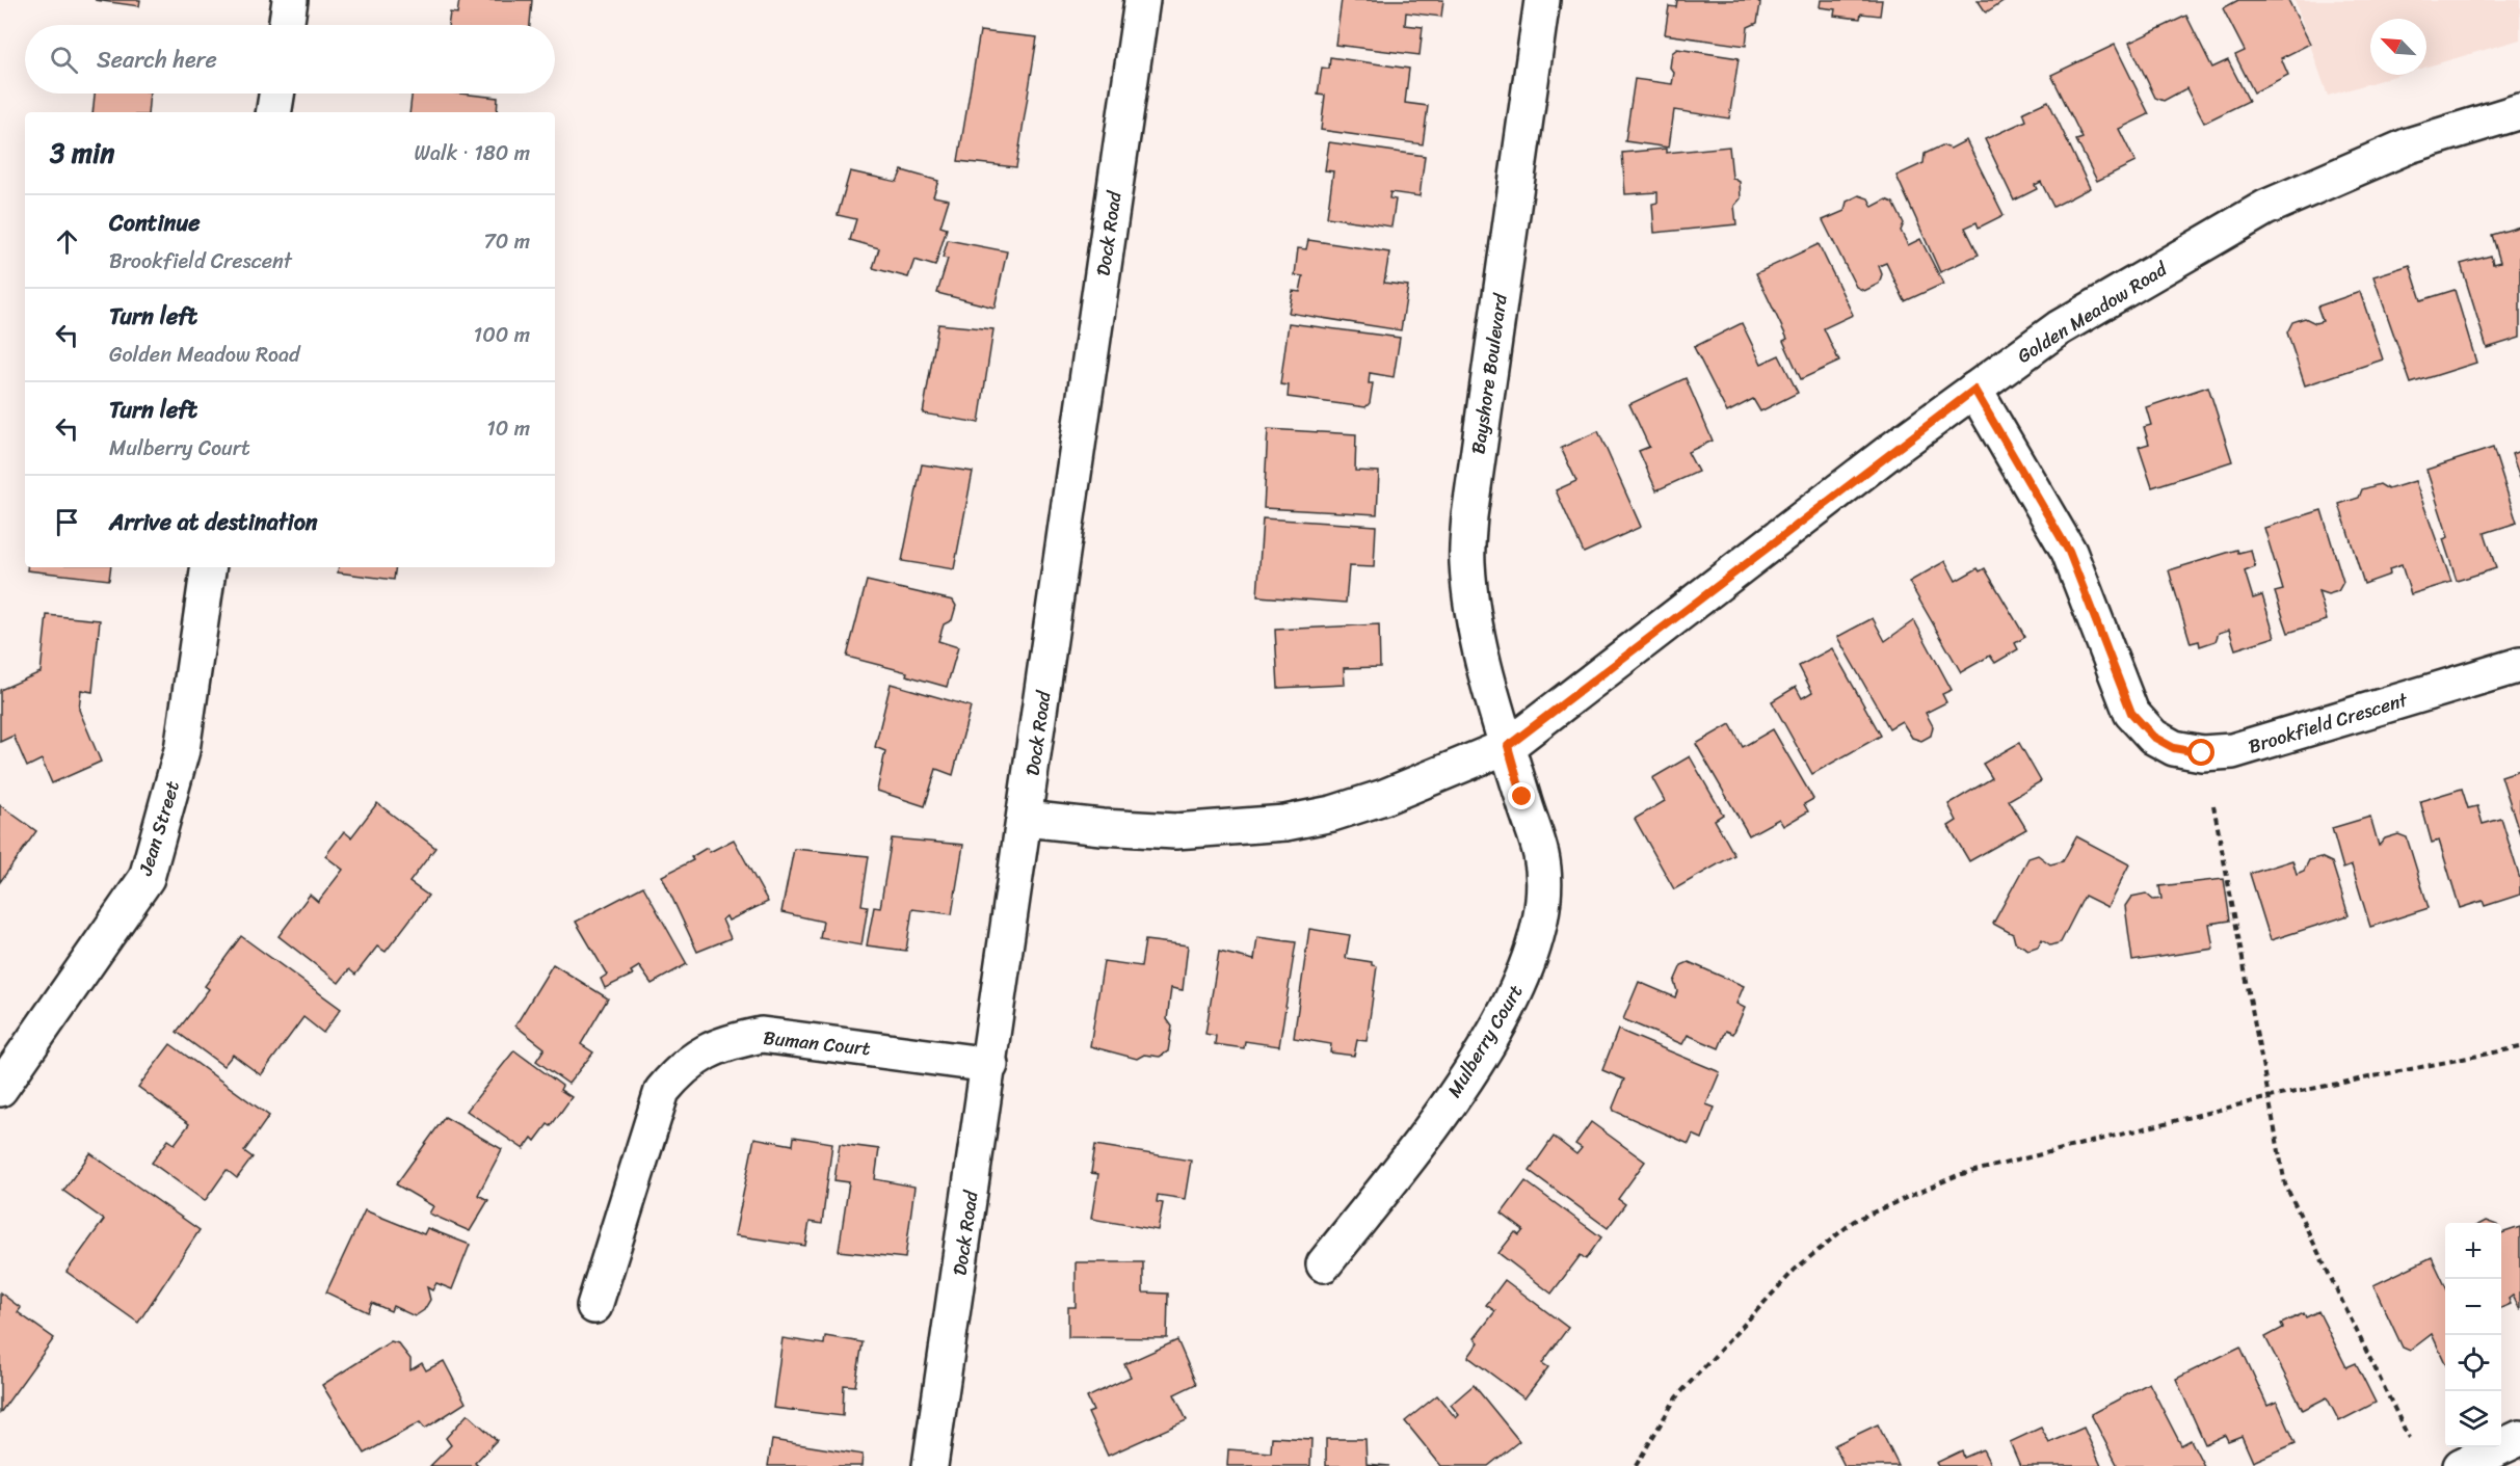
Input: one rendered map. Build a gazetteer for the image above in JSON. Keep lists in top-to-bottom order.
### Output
{
  "streets": {
    "street": [
      "Dock Road",
      "Golden Meadow Road",
      "Bayshore Boulevard",
      "Brookfield Crescent",
      "Jean Street",
      "Mulberry Court",
      "Buman Court"
    ]
  },
  "crossings": [
    ["Dock Road", "Golden Meadow Road"],
    ["Dock Road", "Buman Court"],
    ["Golden Meadow Road", "Bayshore Boulevard"],
    ["Golden Meadow Road", "Brookfield Crescent"],
    ["Golden Meadow Road", "Mulberry Court"],
    ["Bayshore Boulevard", "Mulberry Court"]
  ],
  "north": "top left",
  "page": {
    "search": "Search here",
    "heading": ["3 min", "Walk · 180 m"],
    "list": [
      ["Continue", "Brookfield Crescent", "70 m"],
      ["Turn left", "Golden Meadow Road", "100 m"],
      ["Turn left", "Mulberry Court", "10 m"],
      "Arrive at destination"
    ],
    "map_buttons": ["+", "−"]
  }
}
